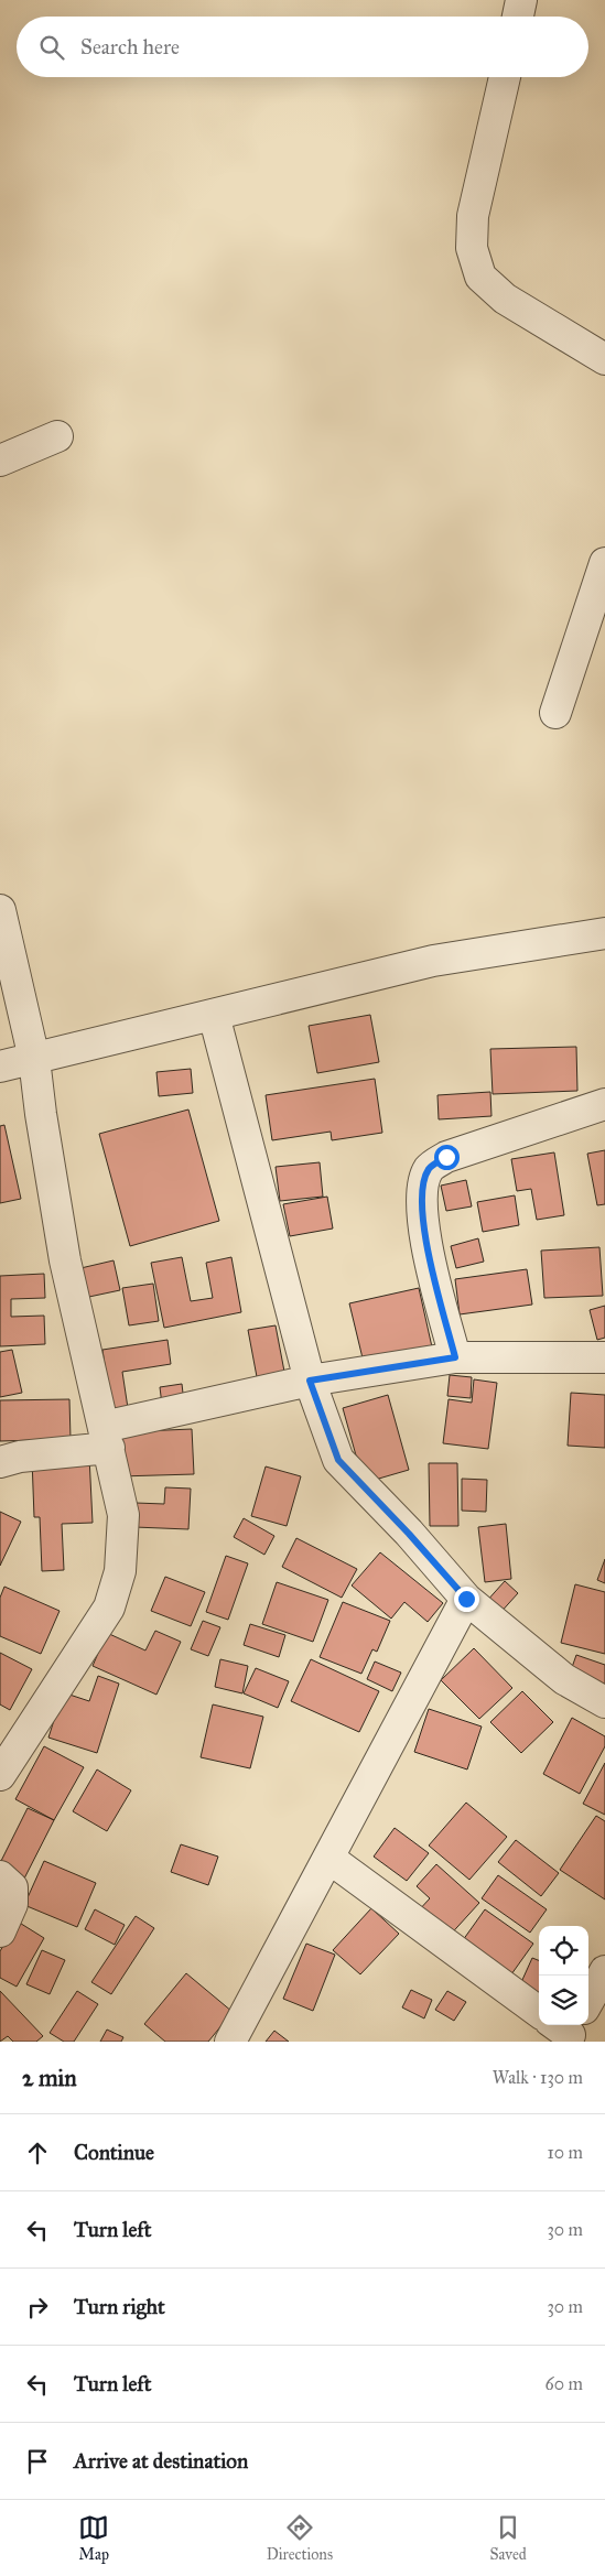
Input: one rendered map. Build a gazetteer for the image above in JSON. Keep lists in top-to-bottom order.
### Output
{
  "page": {
    "search": "Search here",
    "heading": ["2 min", "Walk · 130 m"],
    "list": [
      ["Continue", "10 m"],
      ["Turn left", "30 m"],
      ["Turn right", "30 m"],
      ["Turn left", "60 m"],
      "Arrive at destination"
    ],
    "nav": ["Map", "Directions", "Saved"]
  }
}
